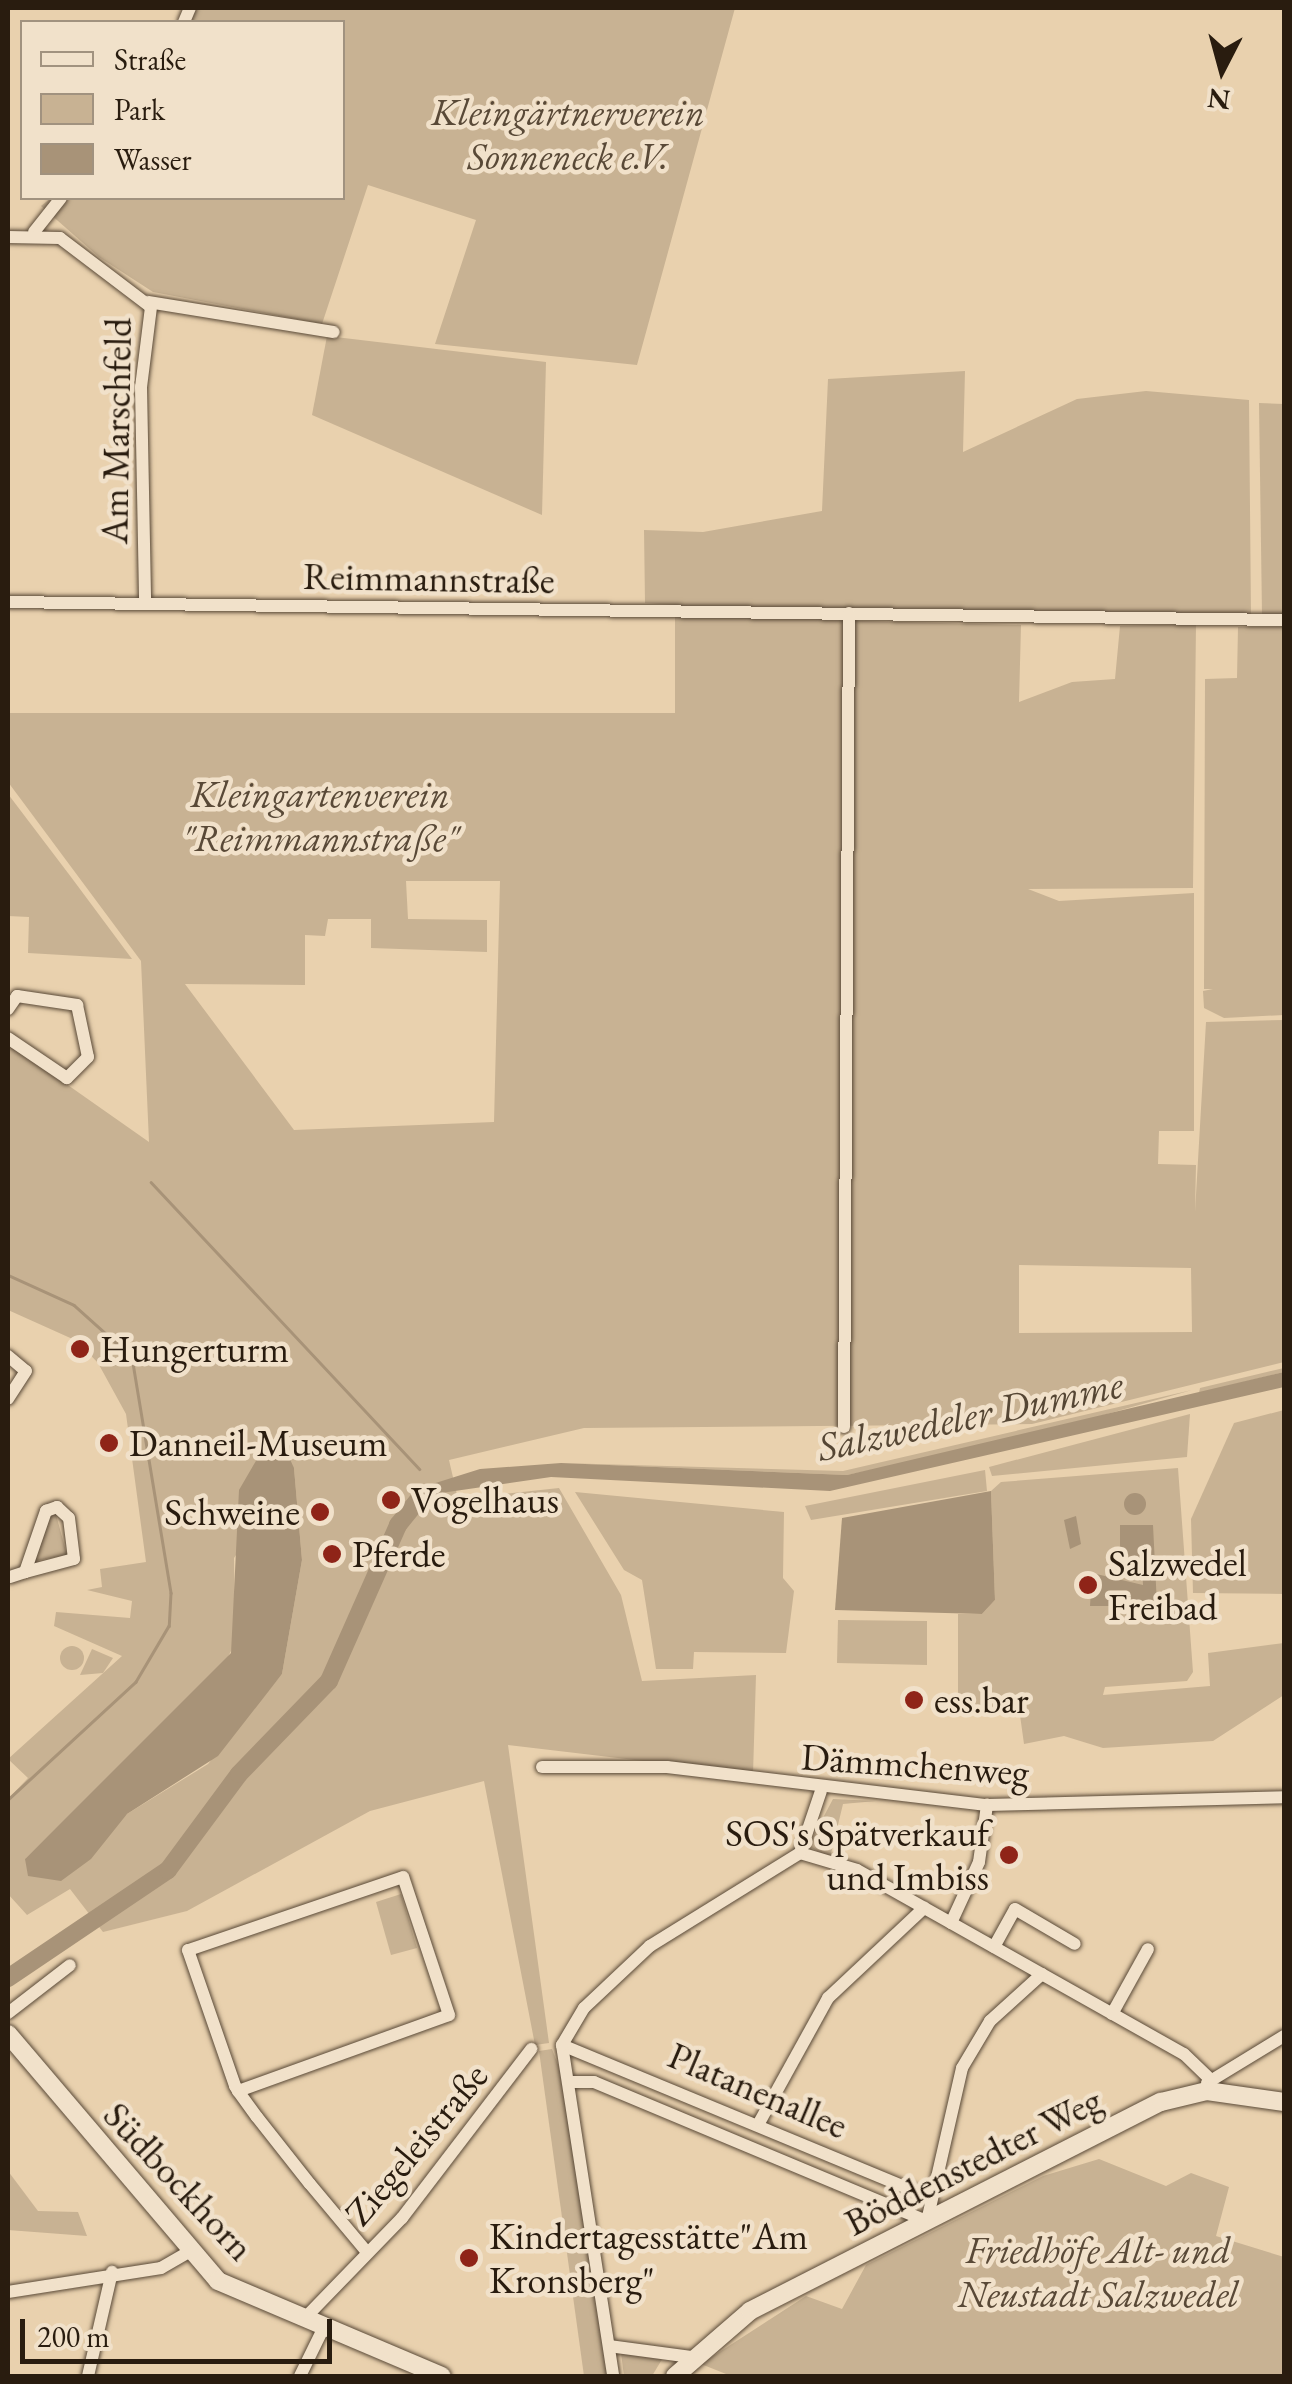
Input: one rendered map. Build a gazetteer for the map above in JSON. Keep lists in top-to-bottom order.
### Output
{
  "streets": {
    "street": [
      "Am Marschfeld",
      "Reimmannstraße",
      "Dämmchenweg",
      "Platanenallee",
      "Ziegeleistraße",
      "Böddenstedter Weg",
      "Südbockhorn"
    ]
  },
  "crossings": [
    ["Am Marschfeld", "Reimmannstraße"],
    ["Platanenallee", "Böddenstedter Weg"],
    ["Ziegeleistraße", "Südbockhorn"]
  ],
  "water": ["Salzwedeler Dumme"],
  "parks": ["Kleingärtnerverein Sonneneck e.V.", "Kleingartenverein \"Reimmannstraße\"", "Friedhöfe Alt- und Neustadt Salzwedel"],
  "places": [
    "Hungerturm",
    "Danneil-Museum",
    "Vogelhaus",
    "Schweine",
    "Pferde",
    "Salzwedel Freibad",
    "ess.bar",
    "SOS's Spätverkauf und Imbiss",
    "Kindertagesstätte\"Am Kronsberg\""
  ],
  "legend": ["Straße", "Park", "Wasser"],
  "scale_bar": "200 m",
  "north": "bottom"
}
